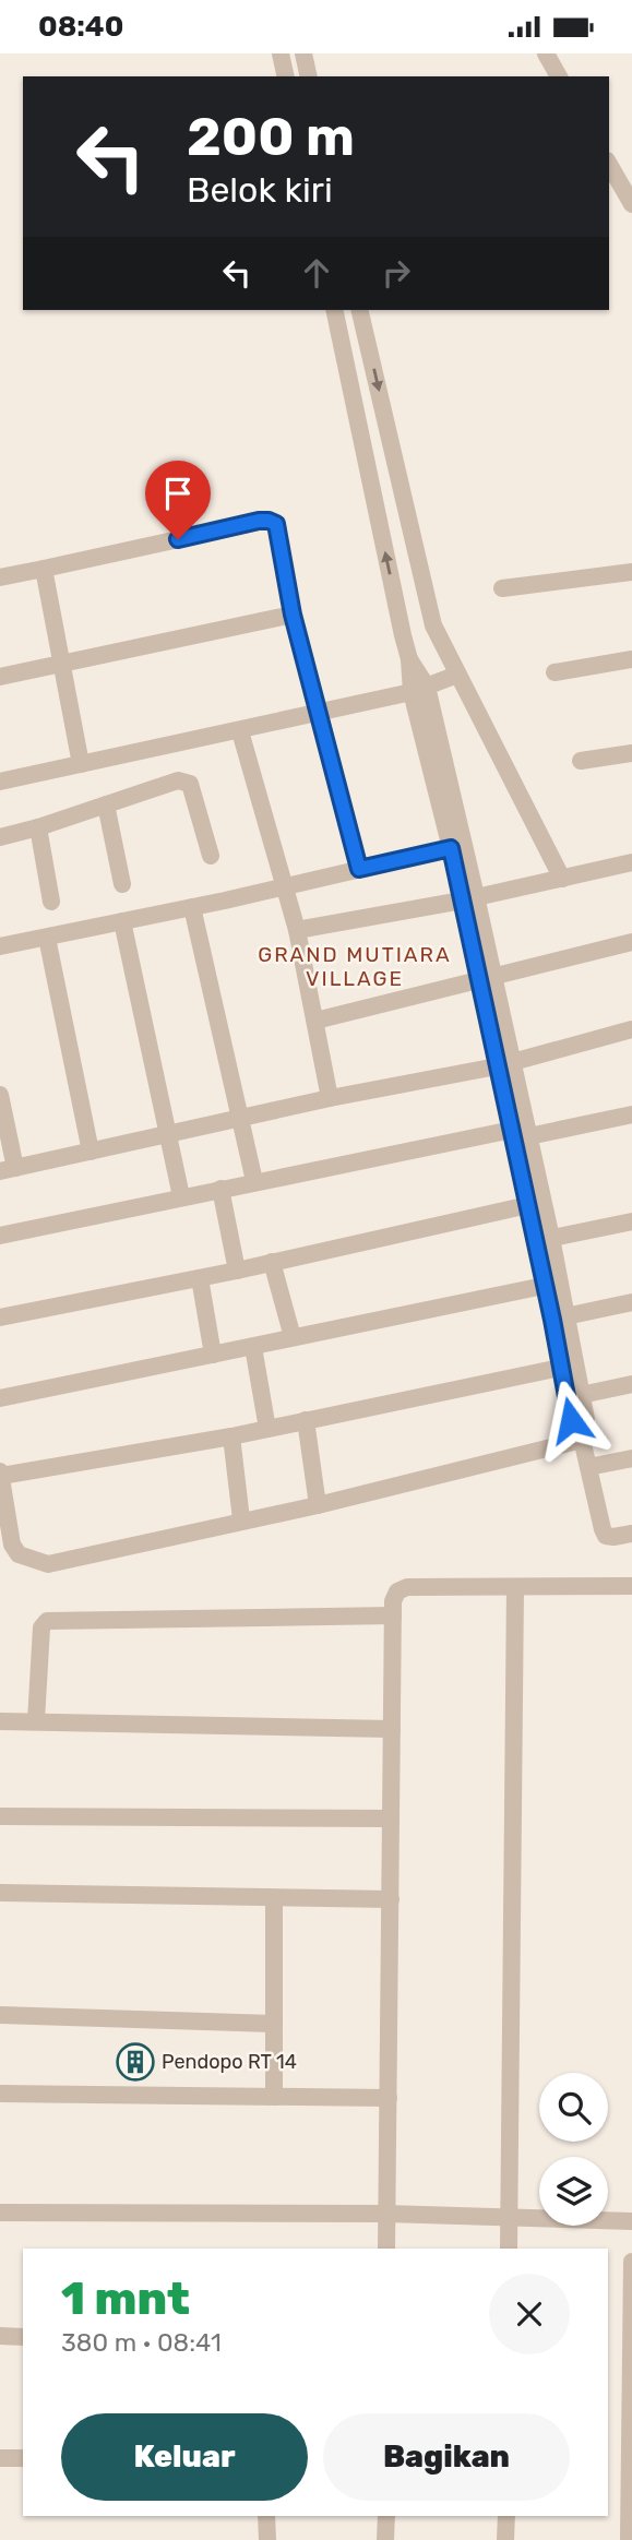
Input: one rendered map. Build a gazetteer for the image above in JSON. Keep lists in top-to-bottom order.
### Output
{
  "districts": ["GRAND MUTIARA VILLAGE"],
  "places": {
    "building": ["Pendopo RT 14"]
  },
  "page": {
    "status": "08:40",
    "turn": ["200 m", "Belok kiri"],
    "heading": ["1 mnt", "380 m · 08:41"],
    "buttons": ["Keluar", "Bagikan"]
  }
}
